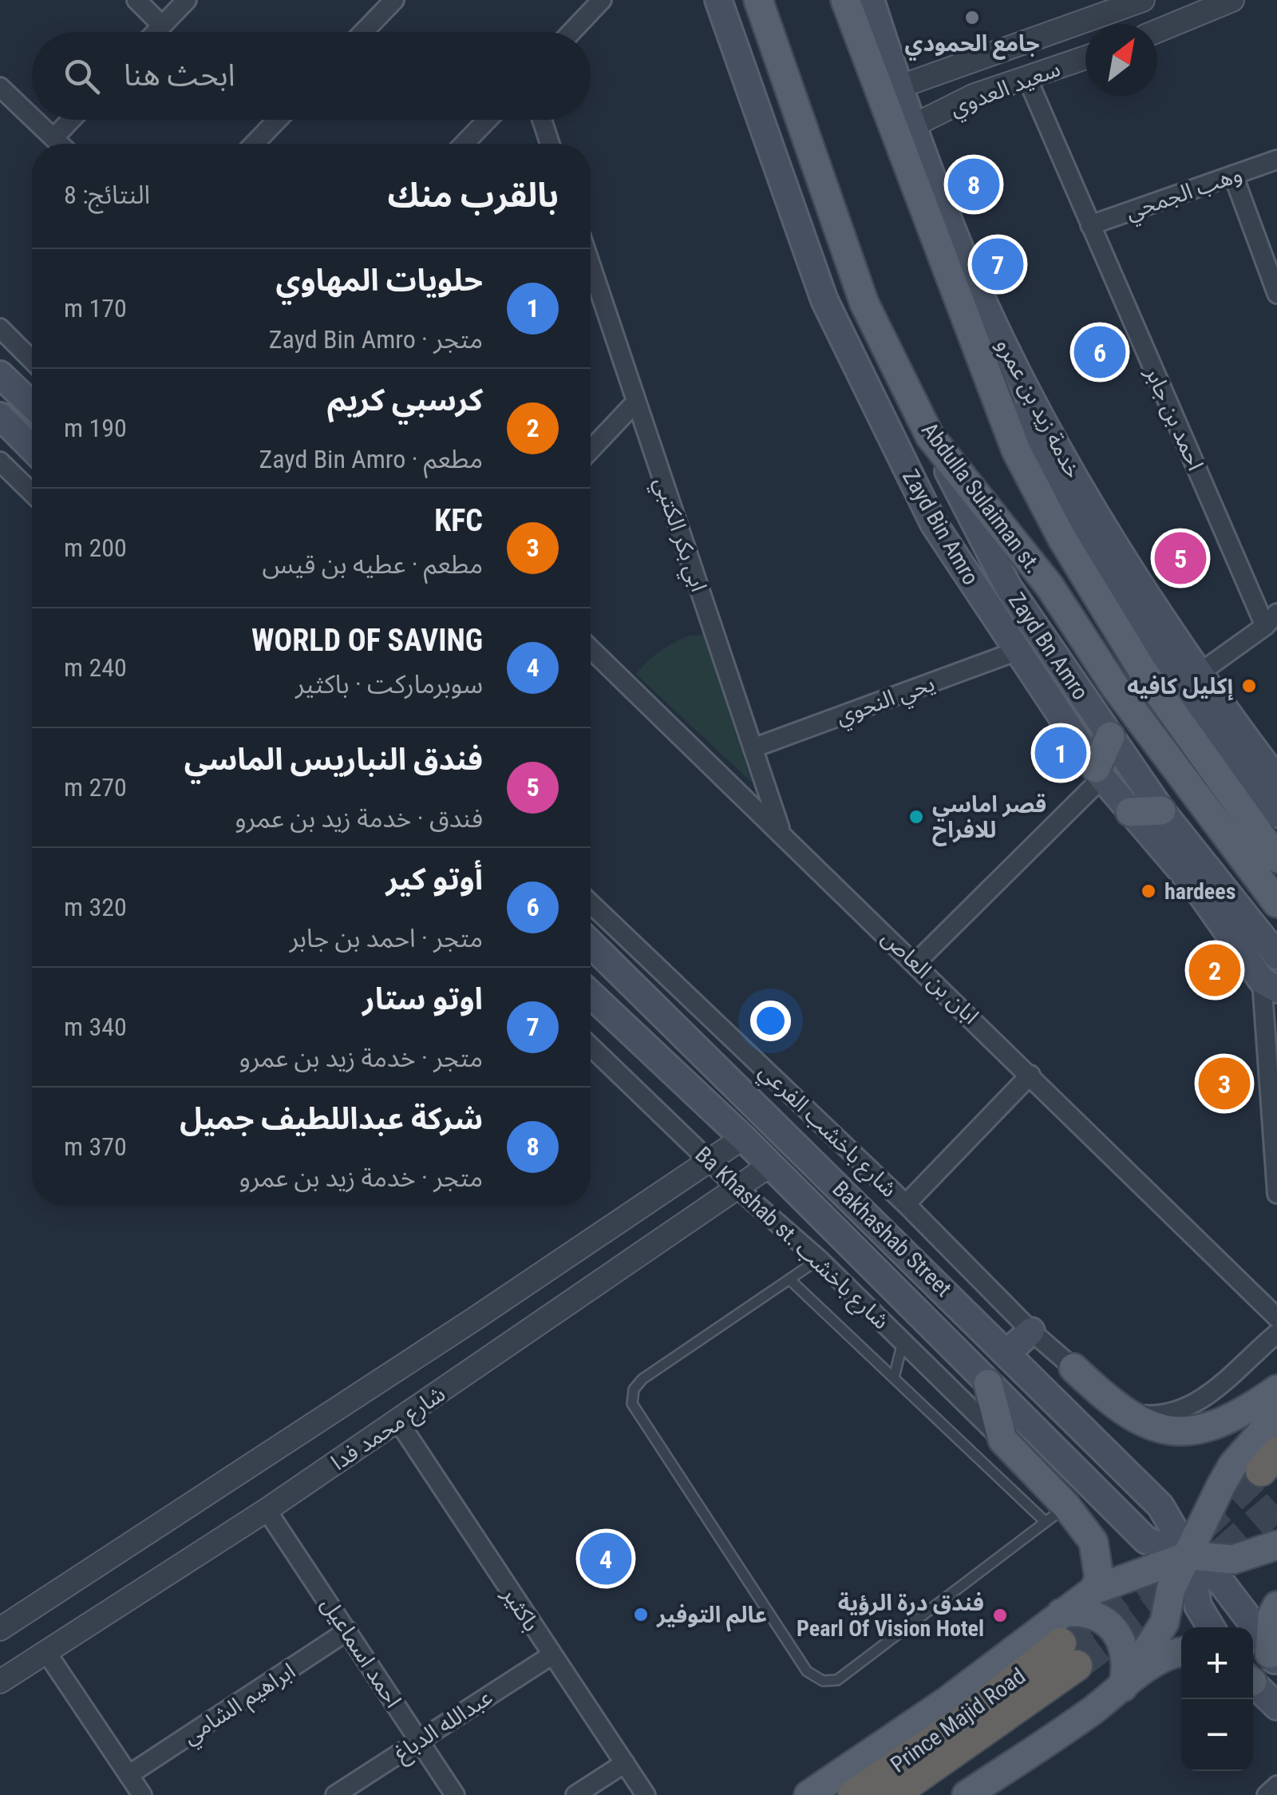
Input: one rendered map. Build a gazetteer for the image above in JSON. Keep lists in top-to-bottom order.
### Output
{
  "streets": {
    "highway": ["Prince Majid Road"],
    "main road": [
      "خدمة زيد بن عمرو",
      "Abdulla Sulaiman st.",
      "Zayd Bin Amro",
      "Zayd Bn Amro",
      "Bakhashab Street"
    ],
    "street": [
      "سعيد العدوي",
      "وهب الجمحي",
      "احمد بن جابر",
      "ابي بكر الكتبي",
      "يحي النحوي",
      "ابان بن العاص",
      "شارع باخشب الفرعي",
      "Ba Khashab st. شارع باخشب",
      "شارع محمد فدا",
      "باكثير",
      "احمد اسماعيل",
      "ابراهيم الشامي",
      "عبدالله الدباغ"
    ]
  },
  "crossings": [
    ["سعيد العدوي", "خدمة زيد بن عمرو"],
    ["سعيد العدوي", "احمد بن جابر"],
    ["وهب الجمحي", "احمد بن جابر"],
    ["Abdulla Sulaiman st.", "Zayd Bn Amro"],
    ["Zayd Bin Amro", "يحي النحوي"],
    ["ابي بكر الكتبي", "يحي النحوي"],
    ["ابي بكر الكتبي", "ابان بن العاص"],
    ["Ba Khashab st. شارع باخشب", "شارع محمد فدا"],
    ["Bakhashab Street", "شارع محمد فدا"],
    ["شارع محمد فدا", "باكثير"],
    ["شارع محمد فدا", "احمد اسماعيل"],
    ["باكثير", "عبدالله الدباغ"],
    ["احمد اسماعيل", "ابراهيم الشامي"],
    ["احمد اسماعيل", "عبدالله الدباغ"]
  ],
  "places": [
    "جامع الحمودي",
    "إكليل كافيه",
    "قصر اماسي للافراح",
    "hardees",
    "عالم التوفير",
    "فندق درة الرؤية Pearl Of Vision Hotel"
  ],
  "north": "top right",
  "page": {
    "search": "ابحث هنا",
    "heading": ["بالقرب منك", "النتائج: 8"],
    "pins": [
      "8",
      "7",
      "6",
      "5",
      "1",
      "2",
      "3",
      "4"
    ],
    "list": [
      {
        "mark": "1",
        "name": "حلويات المهاوي",
        "note": "متجر · Zayd Bin Amro",
        "value": "170 m"
      },
      {
        "mark": "2",
        "name": "كرسبي كريم",
        "note": "مطعم · Zayd Bin Amro",
        "value": "190 m"
      },
      {
        "mark": "3",
        "name": "KFC",
        "note": "مطعم · عطيه بن قيس",
        "value": "200 m"
      },
      {
        "mark": "4",
        "name": "WORLD OF SAVING",
        "note": "سوبرماركت · باكثير",
        "value": "240 m"
      },
      {
        "mark": "5",
        "name": "فندق النباريس الماسي",
        "note": "فندق · خدمة زيد بن عمرو",
        "value": "270 m"
      },
      {
        "mark": "6",
        "name": "أوتو كير",
        "note": "متجر · احمد بن جابر",
        "value": "320 m"
      },
      {
        "mark": "7",
        "name": "اوتو ستار",
        "note": "متجر · خدمة زيد بن عمرو",
        "value": "340 m"
      },
      {
        "mark": "8",
        "name": "شركة عبداللطيف جميل",
        "note": "متجر · خدمة زيد بن عمرو",
        "value": "370 m"
      }
    ],
    "map_buttons": ["+", "−"]
  }
}
